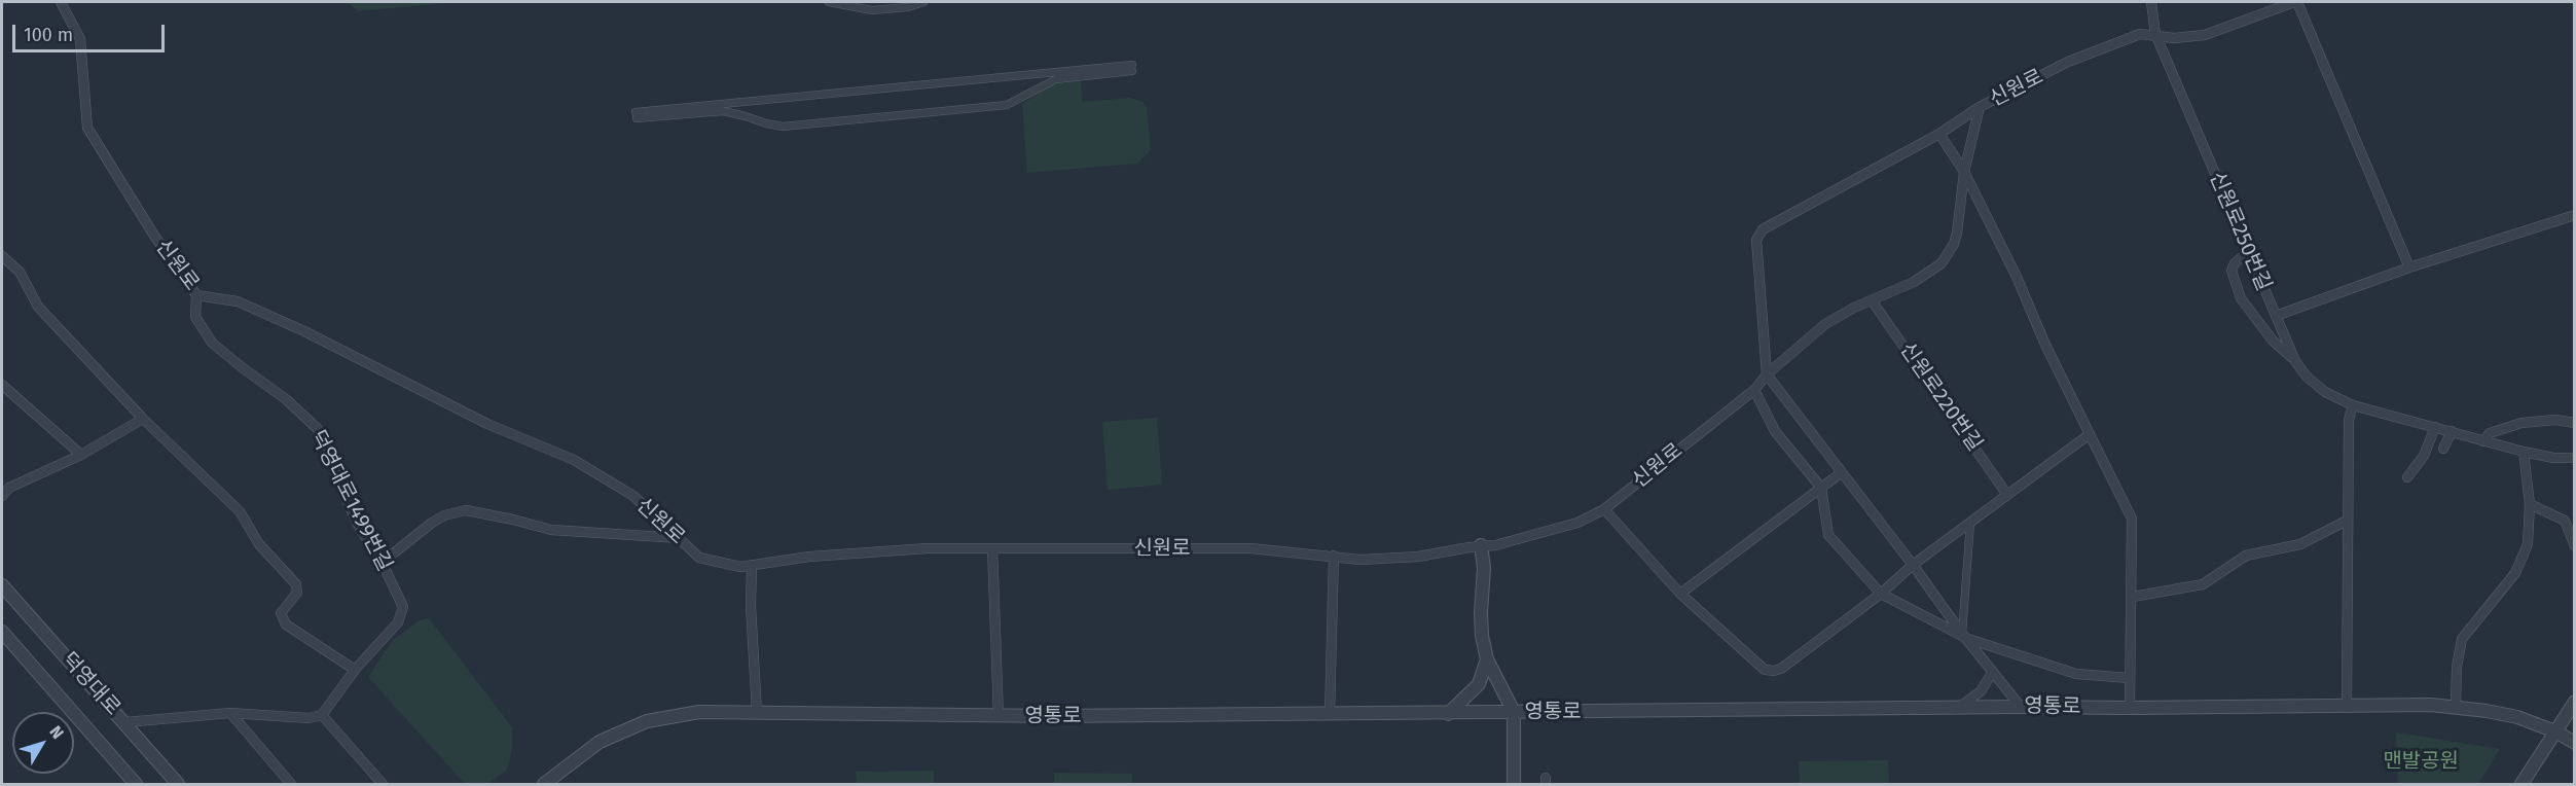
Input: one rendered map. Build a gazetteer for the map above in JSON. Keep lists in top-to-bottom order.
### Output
{
  "streets": {
    "street": [
      "신원로",
      "신원로250번길",
      "신원로220번길",
      "덕영대로1499번길",
      "덕영대로",
      "영통로"
    ]
  },
  "crossings": [
    ["신원로", "신원로250번길"],
    ["신원로", "신원로220번길"],
    ["신원로", "덕영대로1499번길"]
  ],
  "parks": ["맨발공원"],
  "scale_bar": "100 m",
  "north": "top right"
}
